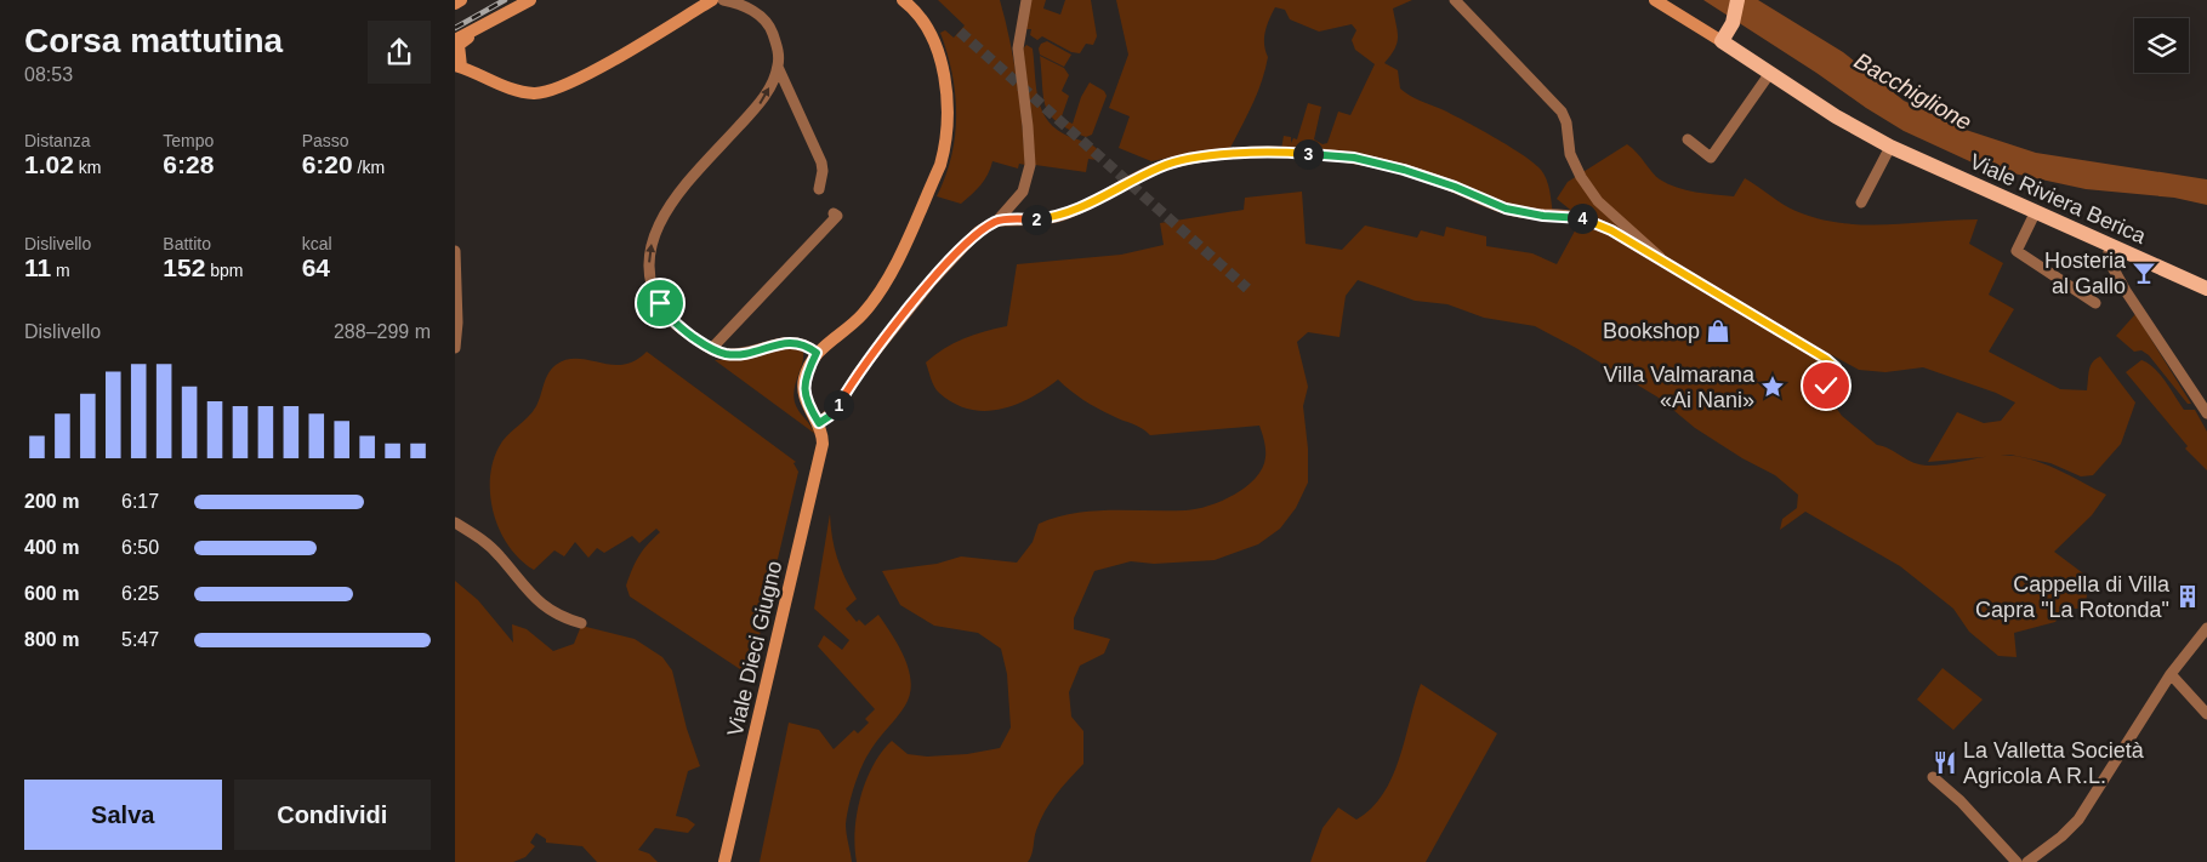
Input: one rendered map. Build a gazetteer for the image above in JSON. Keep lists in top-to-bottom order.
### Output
{
  "streets": {
    "main road": ["Viale Riviera Berica", "Viale Dieci Giugno"]
  },
  "water": ["Bacchiglione"],
  "places": {
    "bar": ["Hosteria al Gallo"],
    "shop": ["Bookshop"],
    "place": ["Villa Valmarana «Ai Nani»"],
    "building": ["Cappella di Villa Capra \"La Rotonda\""],
    "restaurant": ["La Valletta Società Agricola A R.L."]
  },
  "page": {
    "heading": ["Corsa mattutina", "08:53"],
    "stats": [
      ["Distanza", "1.02 km"],
      ["Tempo", "6:28"],
      ["Passo", "6:20 /km"],
      ["Dislivello", "11 m"],
      ["Battito", "152 bpm"],
      ["kcal", "64"]
    ],
    "pins": [
      "3",
      "4",
      "2",
      "1"
    ],
    "chart": ["Dislivello", "288–299 m"],
    "list": [
      {
        "name": "200 m",
        "note": "6:17"
      },
      {
        "name": "400 m",
        "note": "6:50"
      },
      {
        "name": "600 m",
        "note": "6:25"
      },
      {
        "name": "800 m",
        "note": "5:47"
      }
    ],
    "buttons": ["Salva", "Condividi"]
  }
}
